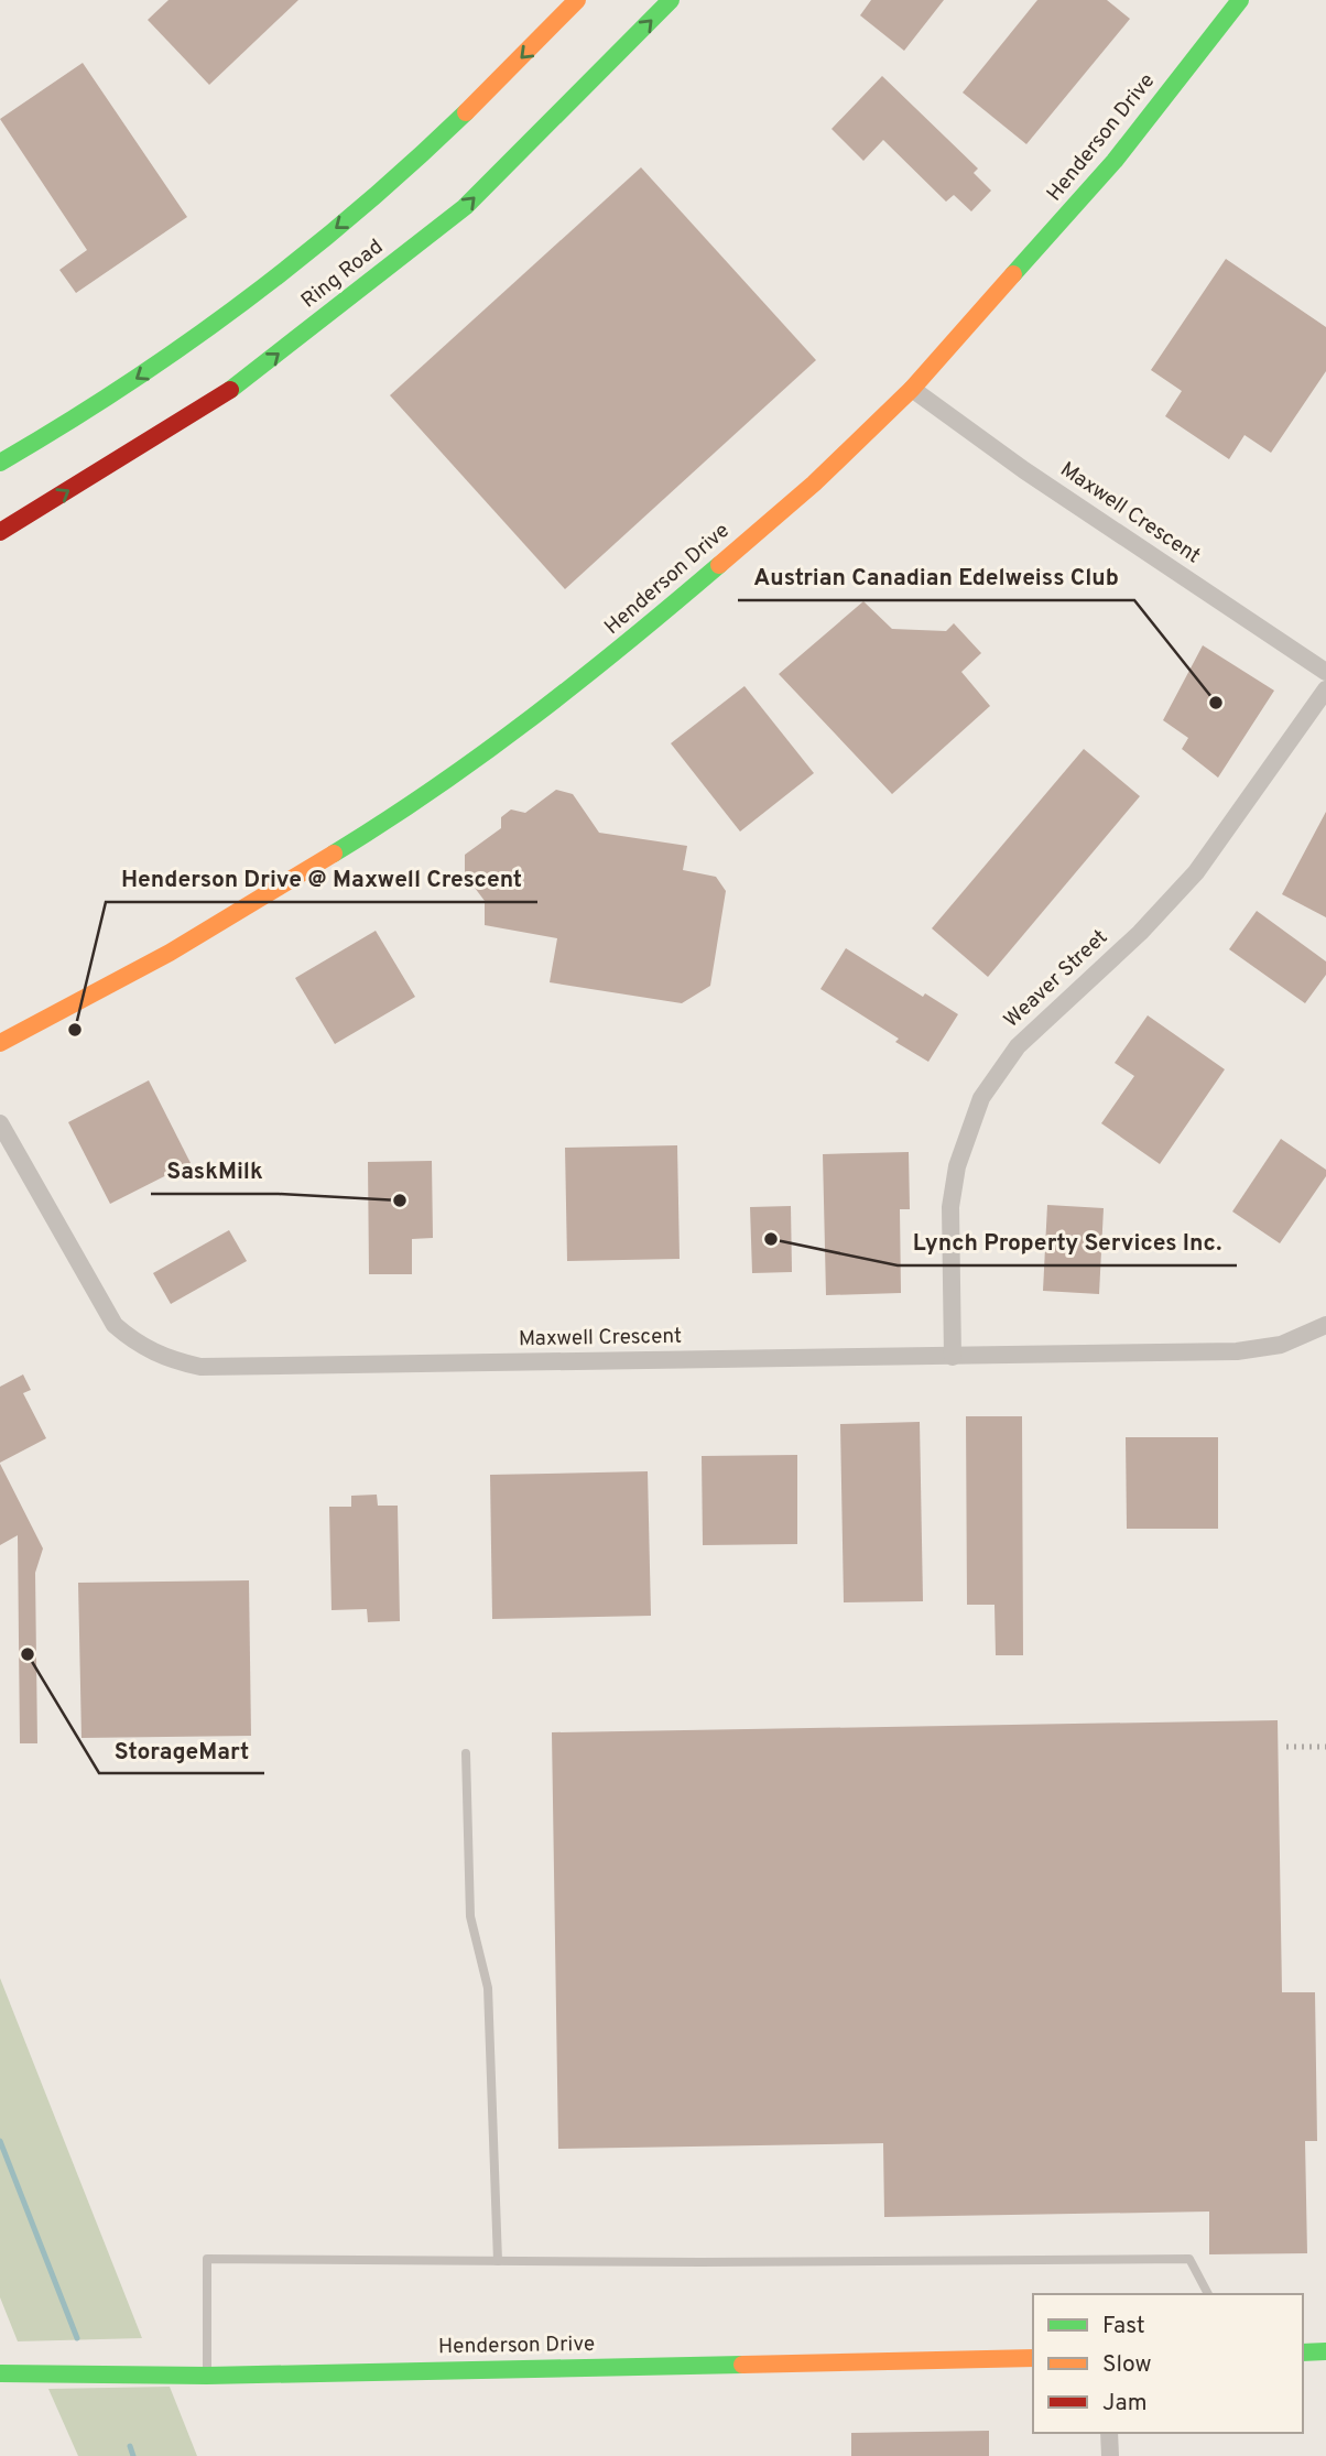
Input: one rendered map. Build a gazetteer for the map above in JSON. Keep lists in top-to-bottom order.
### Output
{
  "streets": {
    "main road": ["Henderson Drive", "Ring Road"],
    "street": ["Maxwell Crescent", "Weaver Street"]
  },
  "crossings": [
    ["Henderson Drive", "Maxwell Crescent"],
    ["Maxwell Crescent", "Weaver Street"]
  ],
  "places": [
    "Austrian Canadian Edelweiss Club",
    "Henderson Drive @ Maxwell Crescent",
    "SaskMilk",
    "Lynch Property Services Inc.",
    "StorageMart"
  ],
  "legend": ["Fast", "Slow", "Jam"]
}
